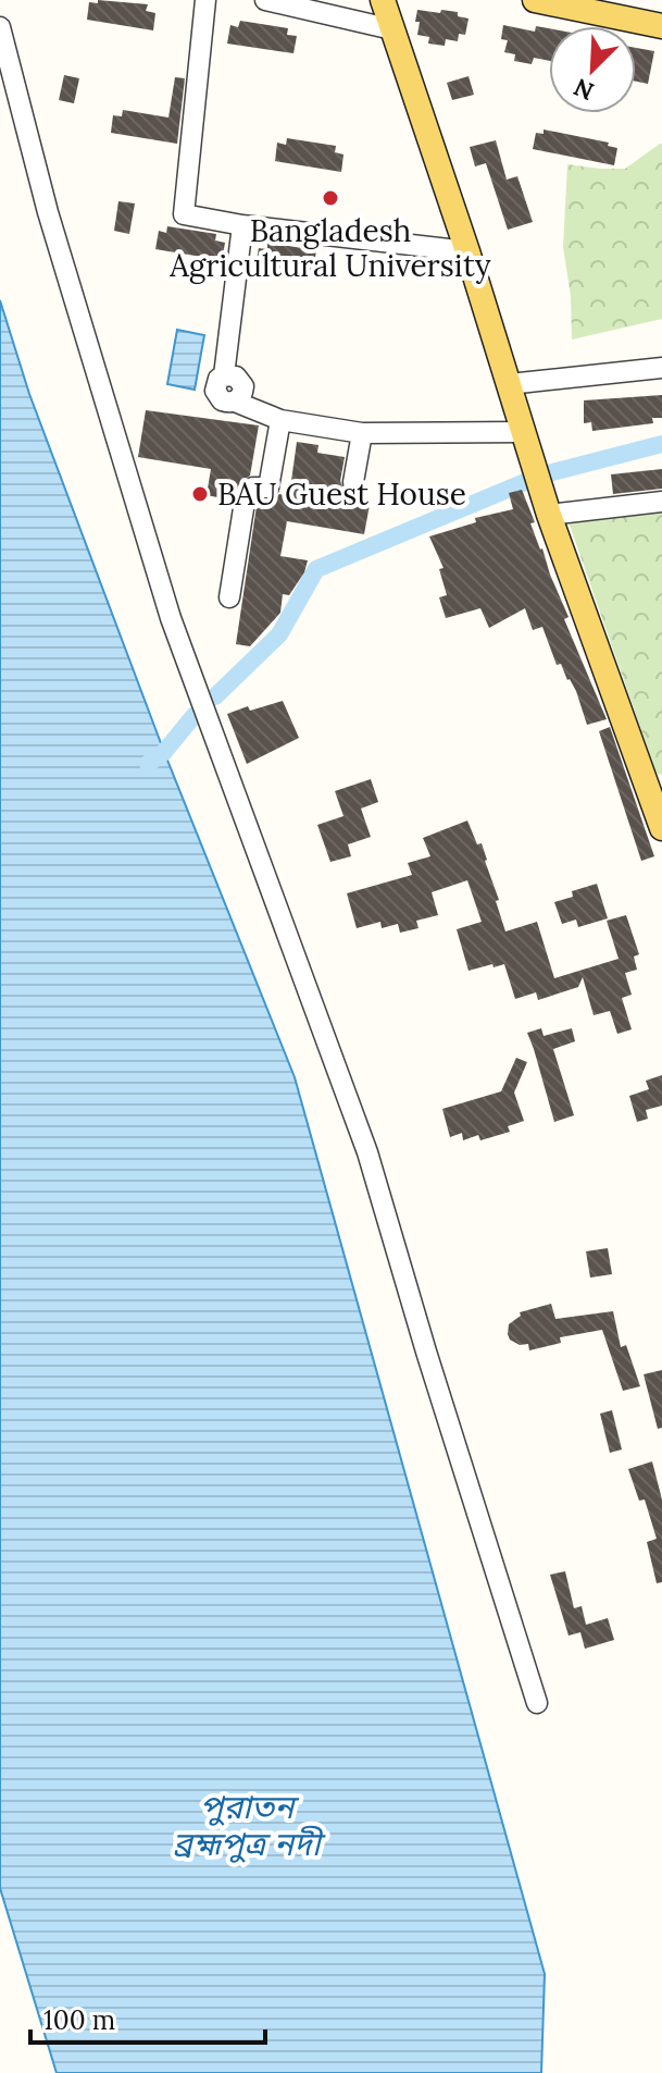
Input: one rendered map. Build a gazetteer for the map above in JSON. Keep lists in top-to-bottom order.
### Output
{
  "water": ["পুরাতন ব্রহ্মপুত্র নদী"],
  "places": ["Bangladesh Agricultural University", "BAU Guest House"],
  "scale_bar": "100 m",
  "north": "bottom left"
}
